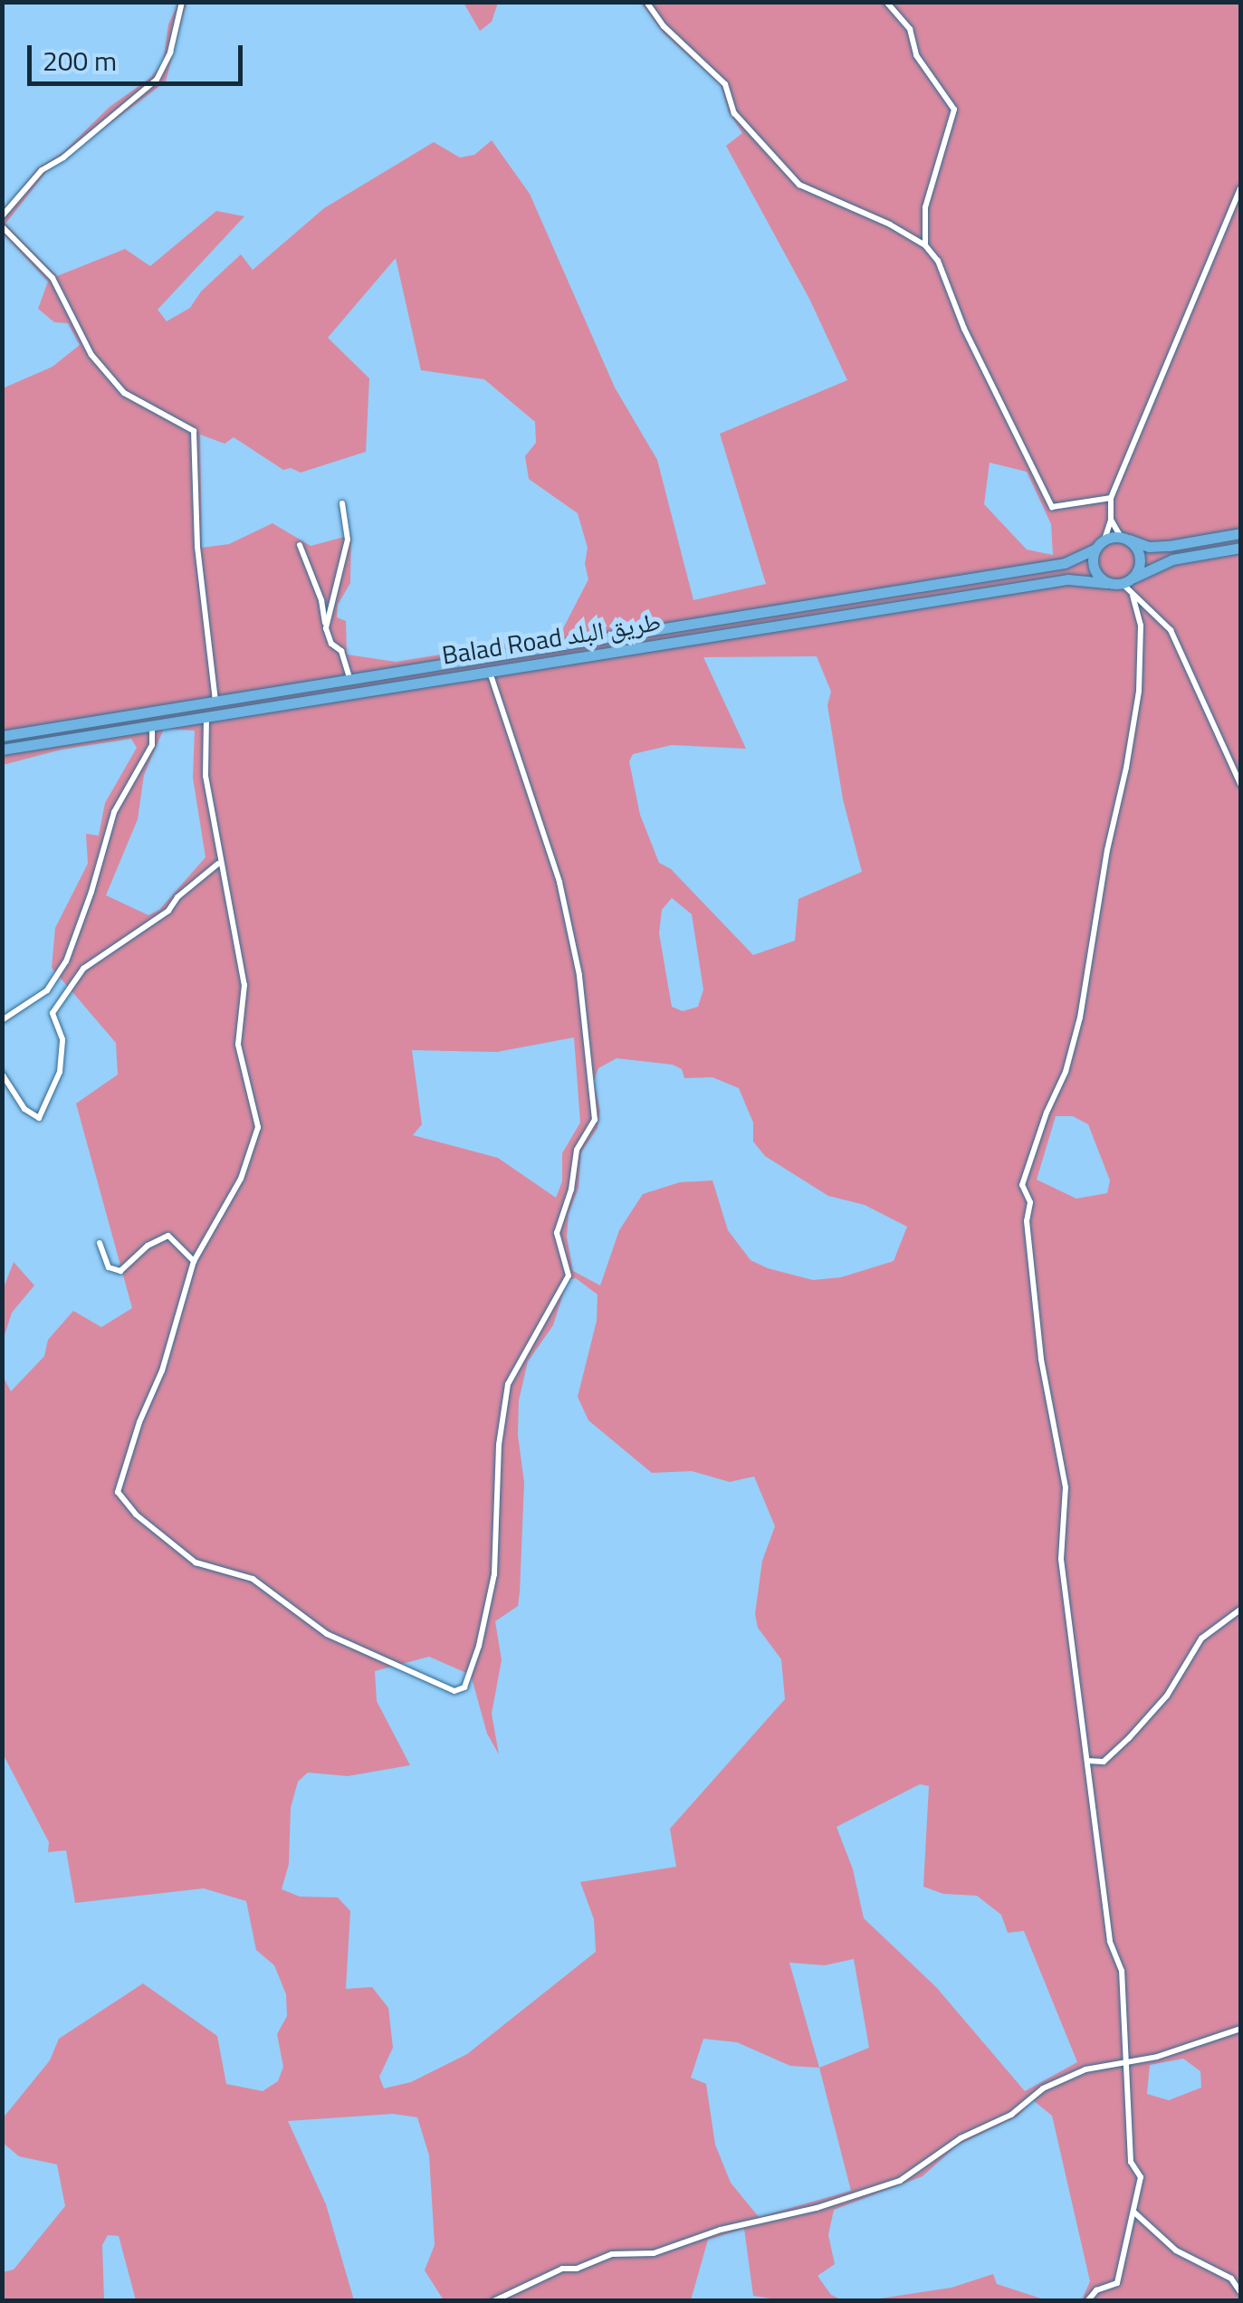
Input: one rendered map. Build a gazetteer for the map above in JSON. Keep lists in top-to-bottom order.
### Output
{
  "streets": {
    "highway": ["Balad Road طريق البلد"]
  },
  "scale_bar": "200 m"
}
